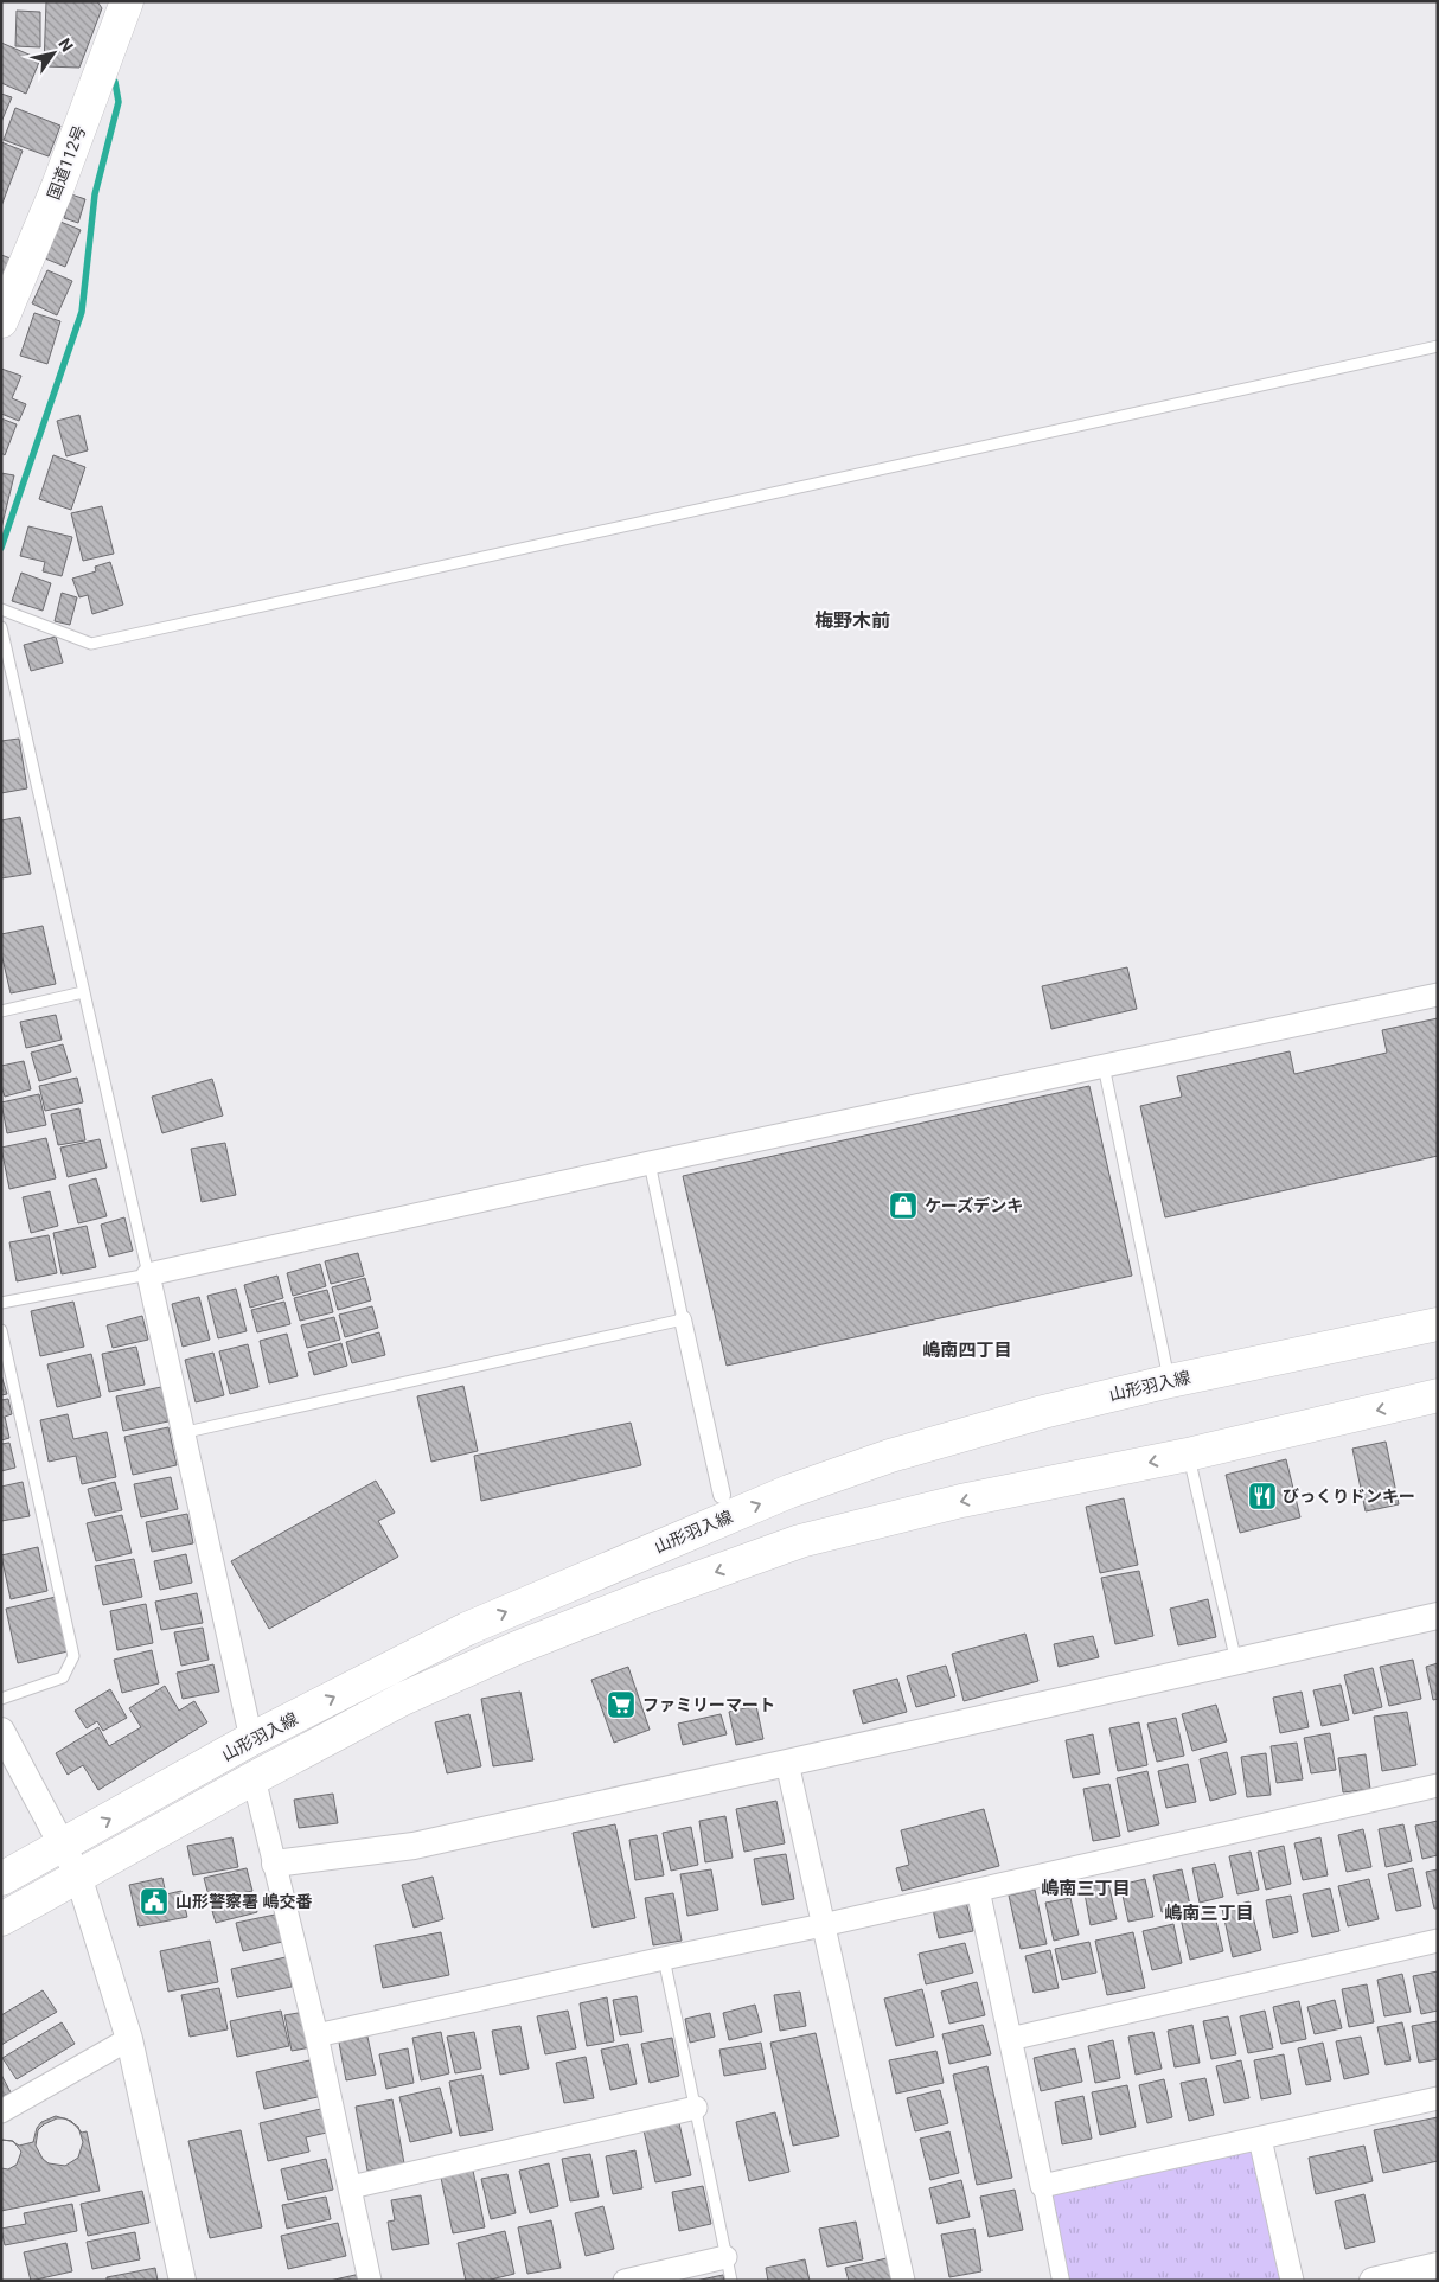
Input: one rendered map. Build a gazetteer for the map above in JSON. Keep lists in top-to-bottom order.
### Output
{
  "streets": {
    "main road": ["国道112号", "山形羽入線"]
  },
  "districts": [
    "梅野木前",
    "嶋南四丁目",
    "嶋南三丁目",
    "嶋南三丁目"
  ],
  "places": {
    "shop": ["ケーズデンキ"],
    "restaurant": ["びっくりドンキー"],
    "supermarket": ["ファミリーマート"],
    "public building": ["山形警察署 嶋交番"]
  },
  "north": "top right"
}
